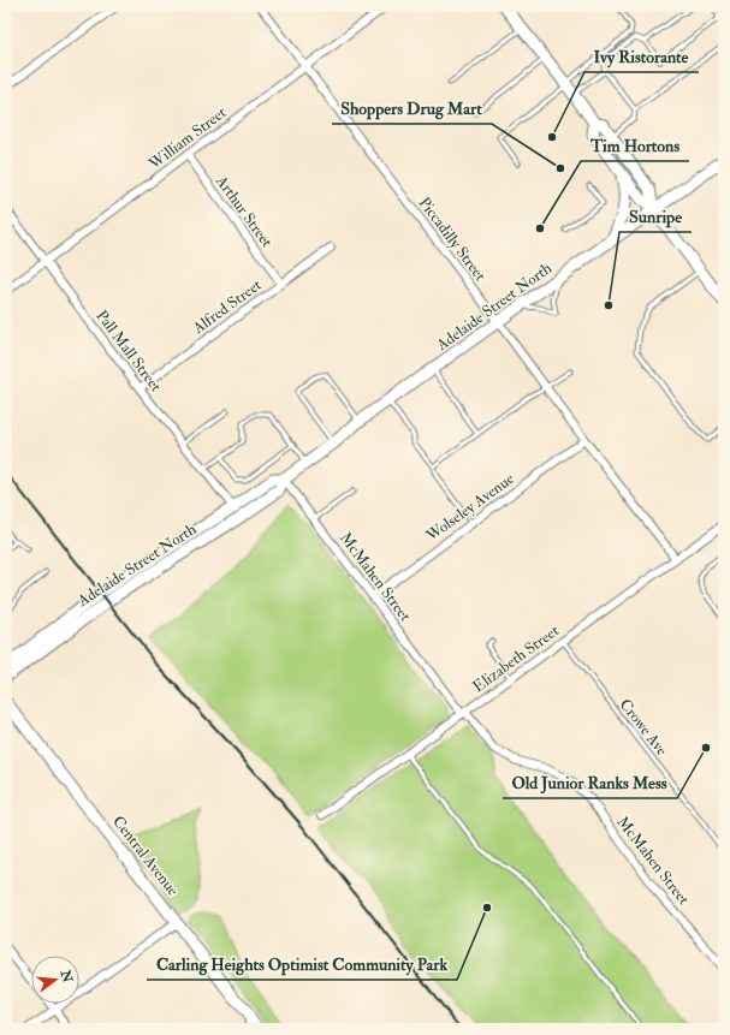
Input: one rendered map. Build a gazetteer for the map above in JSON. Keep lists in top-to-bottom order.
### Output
{
  "streets": {
    "main road": ["Adelaide Street North", "Central Avenue"],
    "street": [
      "William Street",
      "Arthur Street",
      "Piccadilly Street",
      "Alfred Street",
      "Pall Mall Street",
      "Wolseley Avenue",
      "McMahen Street",
      "Elizabeth Street"
    ],
    "lane": ["Crowe Ave"]
  },
  "crossings": [
    ["William Street", "Arthur Street"],
    ["William Street", "Piccadilly Street"],
    ["William Street", "Pall Mall Street"],
    ["Arthur Street", "Alfred Street"],
    ["Piccadilly Street", "Adelaide Street North"],
    ["Piccadilly Street", "Wolseley Avenue"],
    ["Piccadilly Street", "Elizabeth Street"],
    ["Alfred Street", "Pall Mall Street"],
    ["Adelaide Street North", "Pall Mall Street"],
    ["Adelaide Street North", "McMahen Street"],
    ["Wolseley Avenue", "McMahen Street"],
    ["McMahen Street", "Elizabeth Street"],
    ["Elizabeth Street", "Crowe Ave"]
  ],
  "places": [
    "Ivy Ristorante",
    "Shoppers Drug Mart",
    "Tim Hortons",
    "Sunripe",
    "Old Junior Ranks Mess",
    "Carling Heights Optimist Community Park"
  ],
  "north": "right"
}
